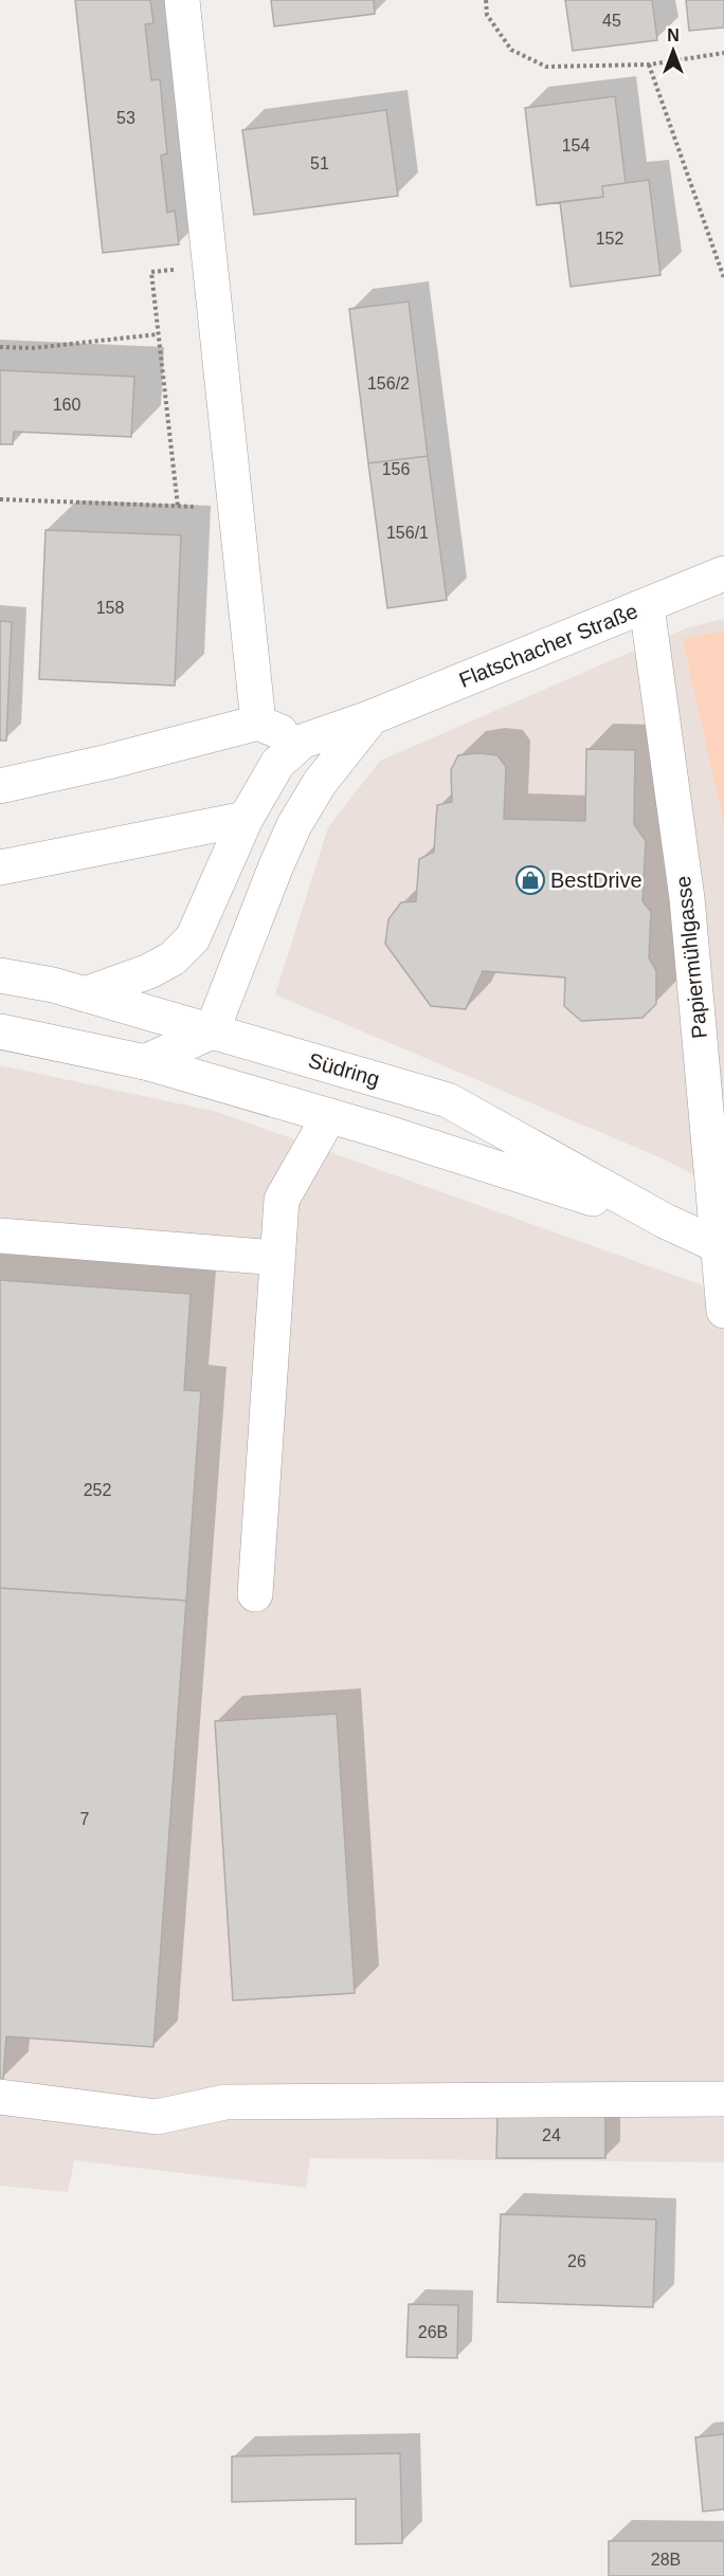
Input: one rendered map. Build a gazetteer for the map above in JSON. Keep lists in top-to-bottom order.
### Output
{
  "streets": {
    "street": ["Flatschacher Straße", "Papiermühlgasse", "Südring"]
  },
  "crossings": [
    ["Flatschacher Straße", "Papiermühlgasse"],
    ["Flatschacher Straße", "Südring"],
    ["Papiermühlgasse", "Südring"]
  ],
  "places": {
    "shop": ["BestDrive"]
  },
  "house_numbers": [
    "45",
    "53",
    "154",
    "51",
    "152",
    "156/2",
    "160",
    "156",
    "156/1",
    "158",
    "252",
    "7",
    "24",
    "26",
    "26B",
    "28B"
  ],
  "north": "top"
}
